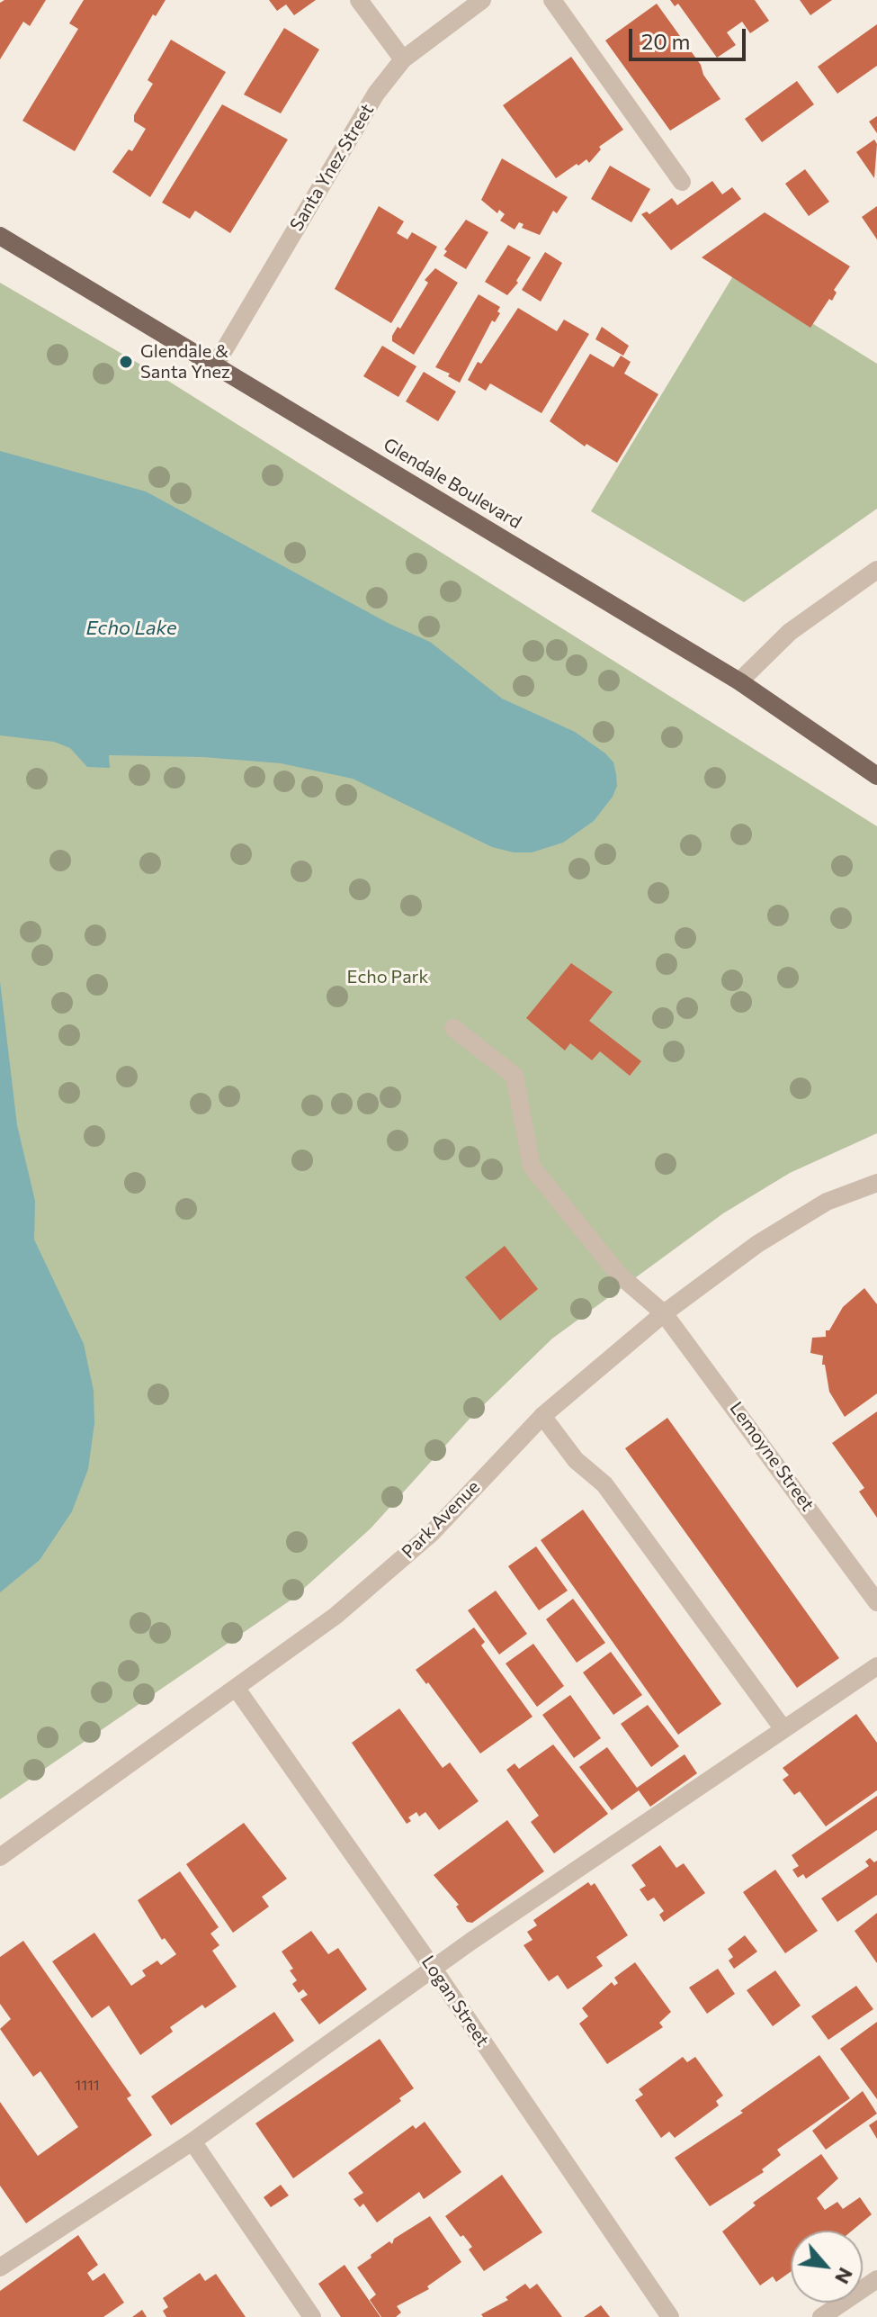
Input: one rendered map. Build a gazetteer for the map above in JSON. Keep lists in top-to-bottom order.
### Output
{
  "streets": {
    "main road": ["Glendale Boulevard"],
    "street": [
      "Santa Ynez Street",
      "Lemoyne Street",
      "Park Avenue",
      "Logan Street"
    ]
  },
  "crossings": [
    ["Santa Ynez Street", "Glendale Boulevard"],
    ["Lemoyne Street", "Park Avenue"],
    ["Park Avenue", "Logan Street"]
  ],
  "water": ["Echo Lake"],
  "parks": ["Echo Park"],
  "places": ["Glendale & Santa Ynez"],
  "house_numbers": ["1111"],
  "scale_bar": "20 m",
  "north": "bottom right"
}
